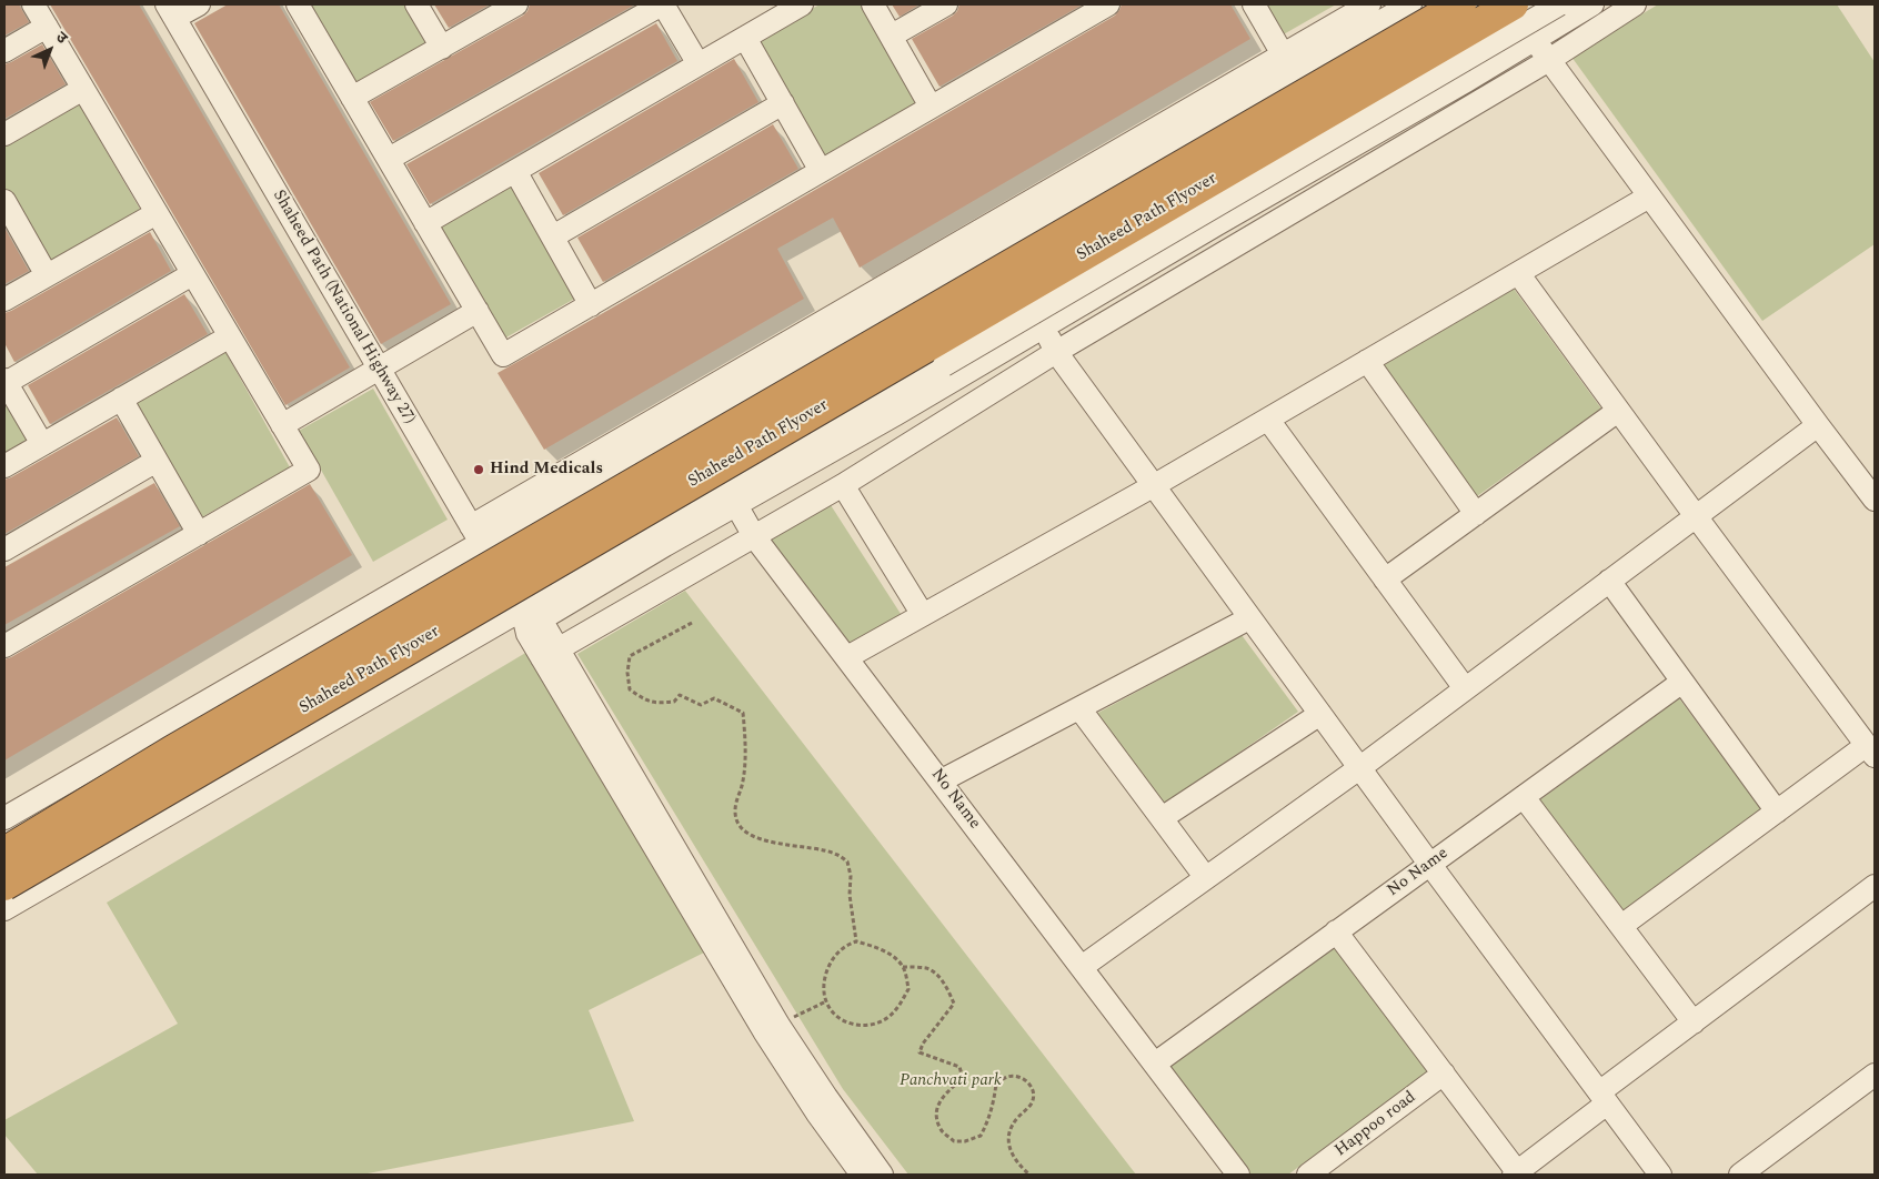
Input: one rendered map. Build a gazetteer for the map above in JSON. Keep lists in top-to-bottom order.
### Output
{
  "streets": {
    "highway": ["Shaheed Path Flyover"],
    "street": ["Shaheed Path (National Highway 27)", "No Name", "Happoo road"]
  },
  "parks": ["Panchvati park"],
  "places": ["Hind Medicals"],
  "north": "top right"
}
